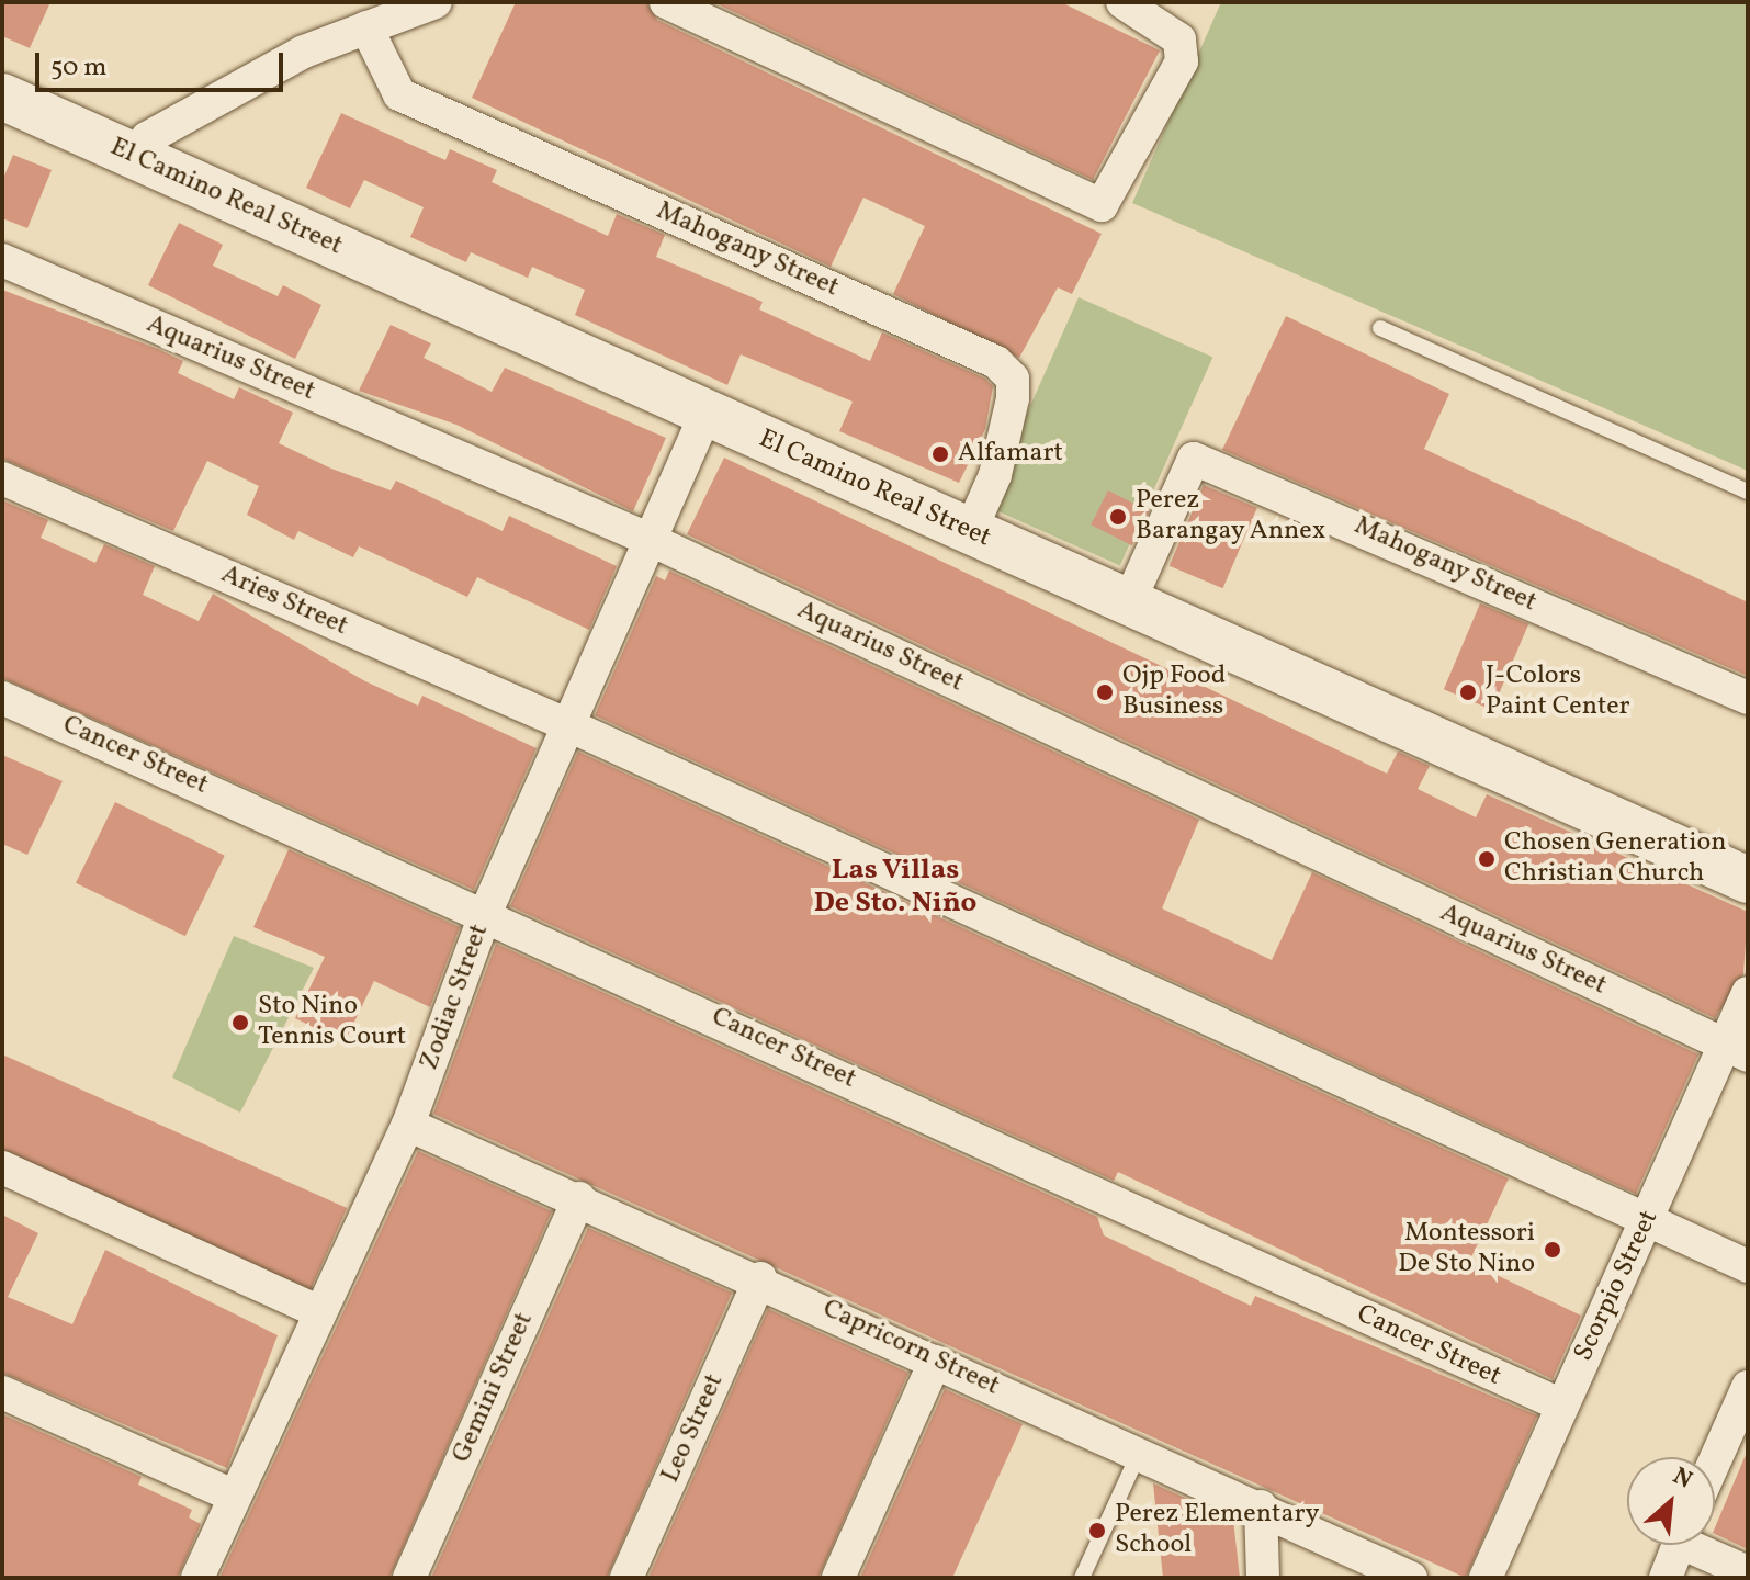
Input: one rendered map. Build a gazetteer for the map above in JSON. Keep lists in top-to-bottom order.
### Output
{
  "streets": {
    "street": [
      "El Camino Real Street",
      "Mahogany Street",
      "Aquarius Street",
      "Aries Street",
      "Cancer Street",
      "Zodiac Street",
      "Scorpio Street",
      "Capricorn Street",
      "Gemini Street",
      "Leo Street"
    ]
  },
  "crossings": [
    ["El Camino Real Street", "Mahogany Street"],
    ["El Camino Real Street", "Zodiac Street"],
    ["Aquarius Street", "Zodiac Street"],
    ["Aquarius Street", "Scorpio Street"],
    ["Aries Street", "Zodiac Street"],
    ["Aries Street", "Scorpio Street"],
    ["Cancer Street", "Zodiac Street"],
    ["Cancer Street", "Scorpio Street"],
    ["Zodiac Street", "Capricorn Street"],
    ["Capricorn Street", "Gemini Street"],
    ["Capricorn Street", "Leo Street"]
  ],
  "districts": ["Las Villas De Sto. Niño"],
  "places": [
    "Alfamart",
    "Perez Barangay Annex",
    "Ojp Food Business",
    "J-Colors Paint Center",
    "Chosen Generation Christian Church",
    "Sto Nino Tennis Court",
    "Montessori De Sto Nino",
    "Perez Elementary School"
  ],
  "scale_bar": "50 m",
  "north": "top right"
}
